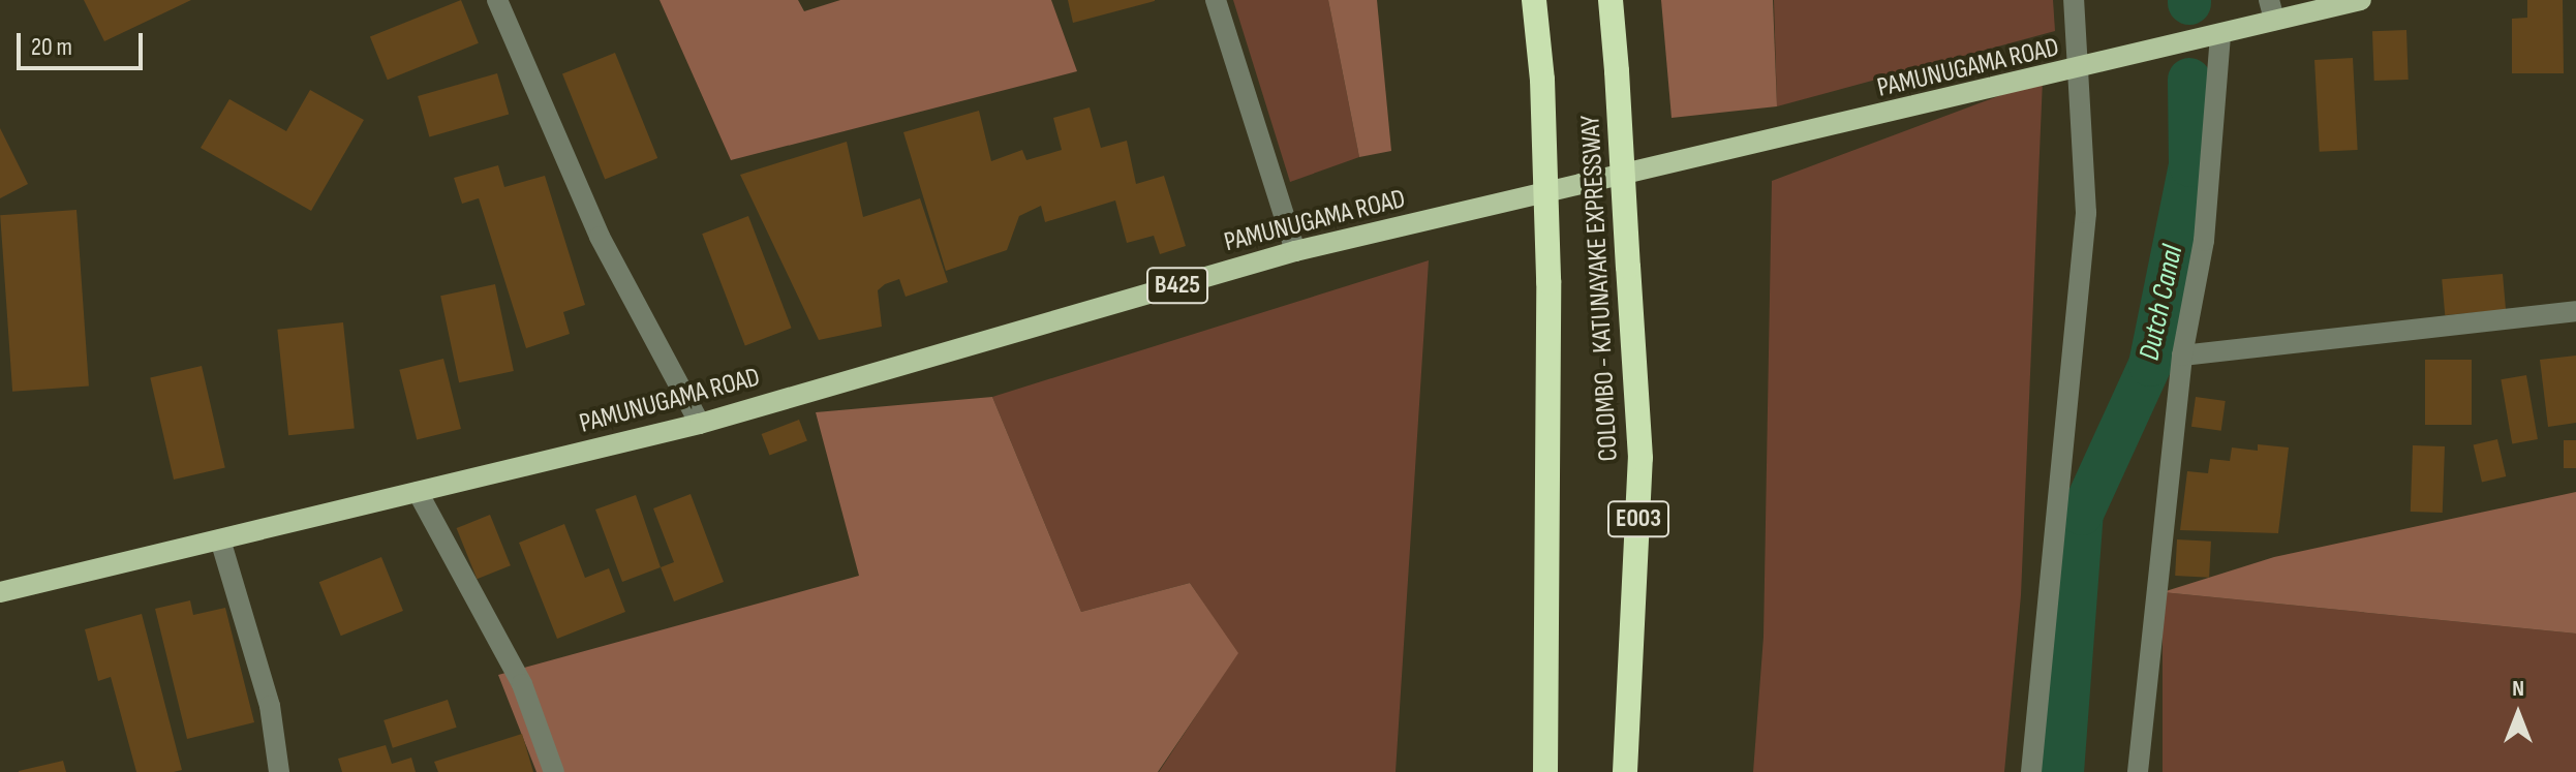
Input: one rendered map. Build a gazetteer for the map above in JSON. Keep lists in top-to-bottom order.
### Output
{
  "streets": {
    "highway": ["COLOMBO - KATUNAYAKE EXPRESSWAY", "E003"],
    "main road": ["PAMUNUGAMA ROAD", "B425"]
  },
  "water": ["Dutch Canal"],
  "scale_bar": "20 m",
  "north": "top"
}
